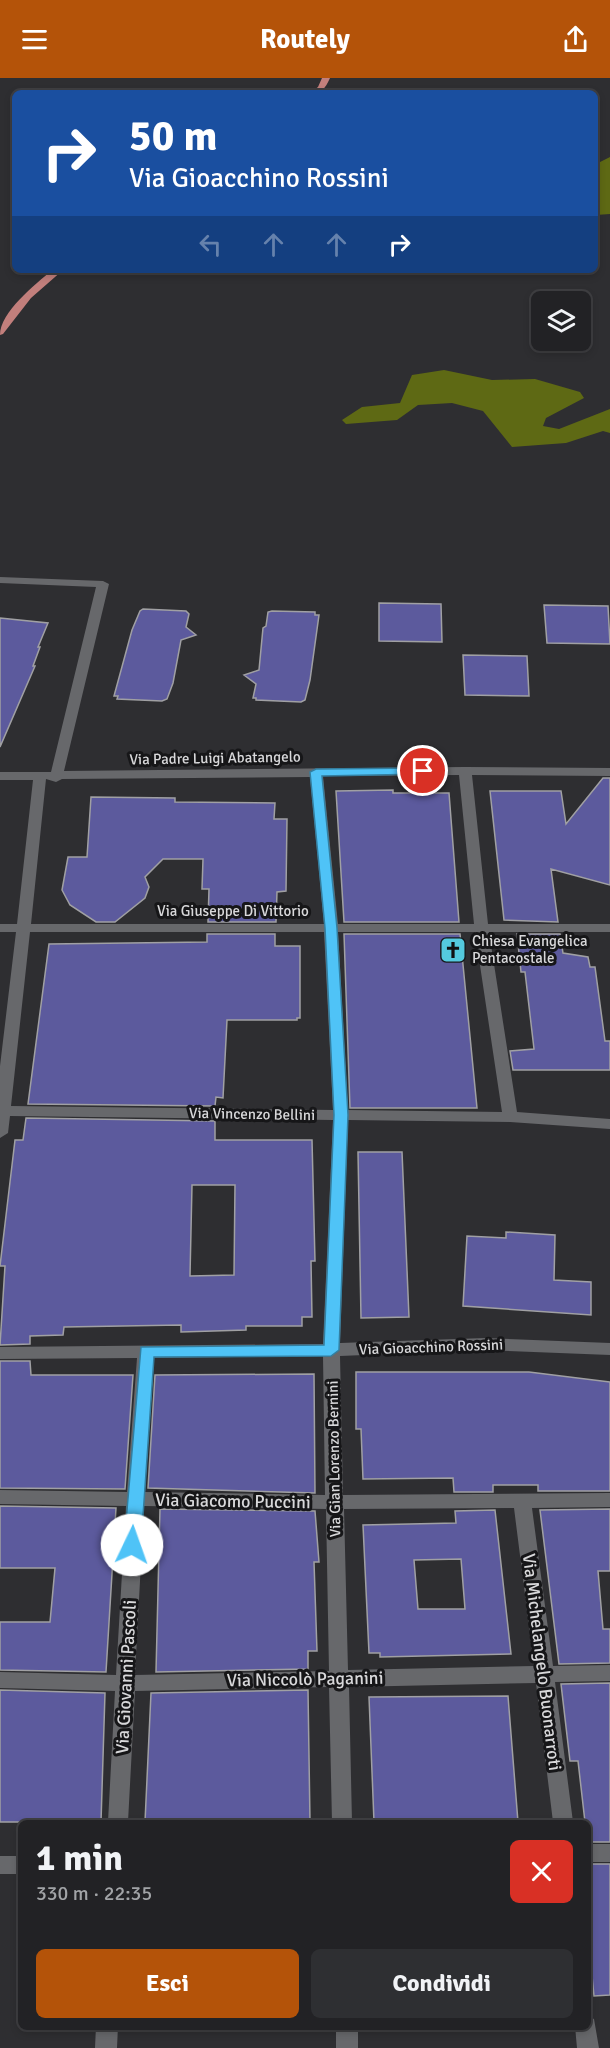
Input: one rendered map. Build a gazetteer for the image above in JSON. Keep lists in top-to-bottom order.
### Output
{
  "streets": {
    "street": [
      "Via Padre Luigi Abatangelo",
      "Via Giuseppe Di Vittorio",
      "Via Vincenzo Bellini",
      "Via Gioacchino Rossini",
      "Via Gian Lorenzo Bernini",
      "Via Giacomo Puccini",
      "Via Michelangelo Buonarroti",
      "Via Giovanni Pascoli",
      "Via Niccolò Paganini"
    ]
  },
  "crossings": [
    ["Via Padre Luigi Abatangelo", "Via Gian Lorenzo Bernini"],
    ["Via Giuseppe Di Vittorio", "Via Gian Lorenzo Bernini"],
    ["Via Vincenzo Bellini", "Via Gian Lorenzo Bernini"],
    ["Via Gioacchino Rossini", "Via Gian Lorenzo Bernini"],
    ["Via Gioacchino Rossini", "Via Giovanni Pascoli"],
    ["Via Gian Lorenzo Bernini", "Via Giacomo Puccini"],
    ["Via Gian Lorenzo Bernini", "Via Niccolò Paganini"],
    ["Via Giacomo Puccini", "Via Michelangelo Buonarroti"],
    ["Via Giacomo Puccini", "Via Giovanni Pascoli"],
    ["Via Michelangelo Buonarroti", "Via Niccolò Paganini"],
    ["Via Giovanni Pascoli", "Via Niccolò Paganini"]
  ],
  "places": {
    "church": ["Chiesa Evangelica Pentacostale"]
  },
  "page": {
    "header": "Routely",
    "turn": ["50 m", "Via Gioacchino Rossini"],
    "heading": ["1 min", "330 m · 22:35"],
    "buttons": ["Esci", "Condividi"]
  }
}
